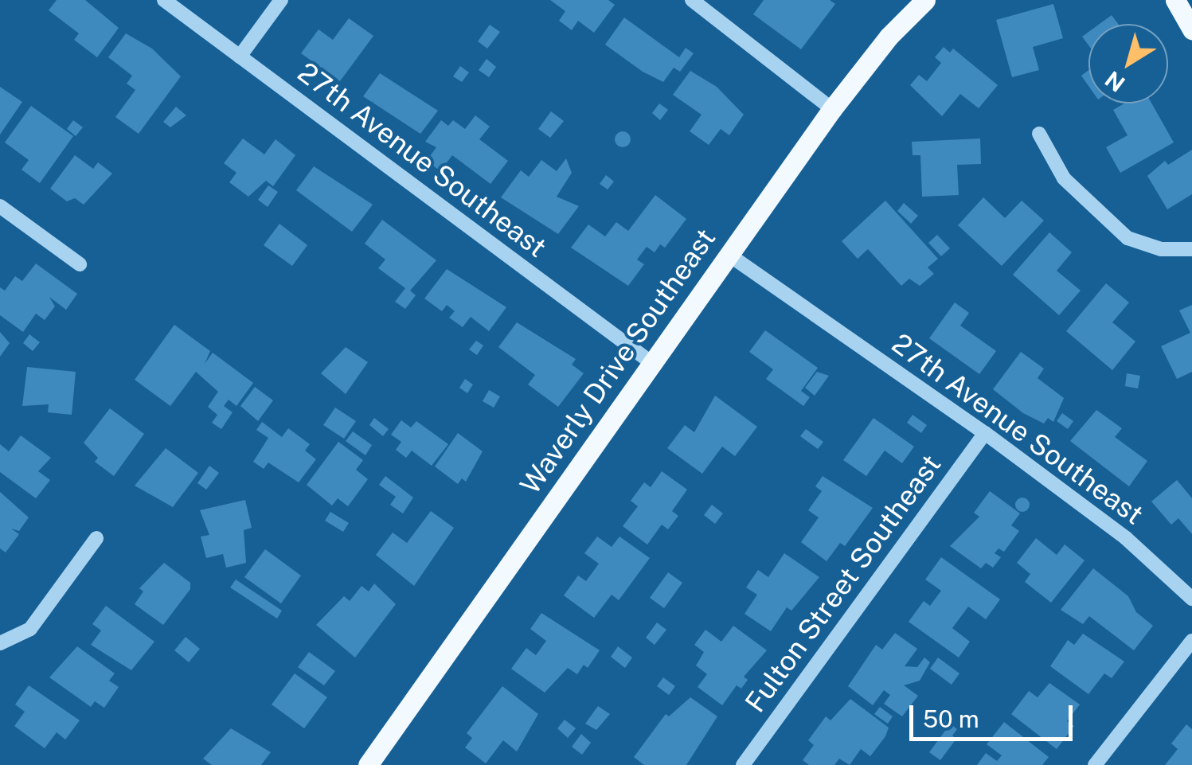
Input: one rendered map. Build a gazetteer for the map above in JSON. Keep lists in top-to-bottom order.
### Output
{
  "streets": {
    "main road": ["Waverly Drive Southeast"],
    "street": ["27th Avenue Southeast", "Fulton Street Southeast"]
  },
  "crossings": [
    ["27th Avenue Southeast", "Waverly Drive Southeast"],
    ["27th Avenue Southeast", "Fulton Street Southeast"]
  ],
  "scale_bar": "50 m",
  "north": "bottom left"
}
